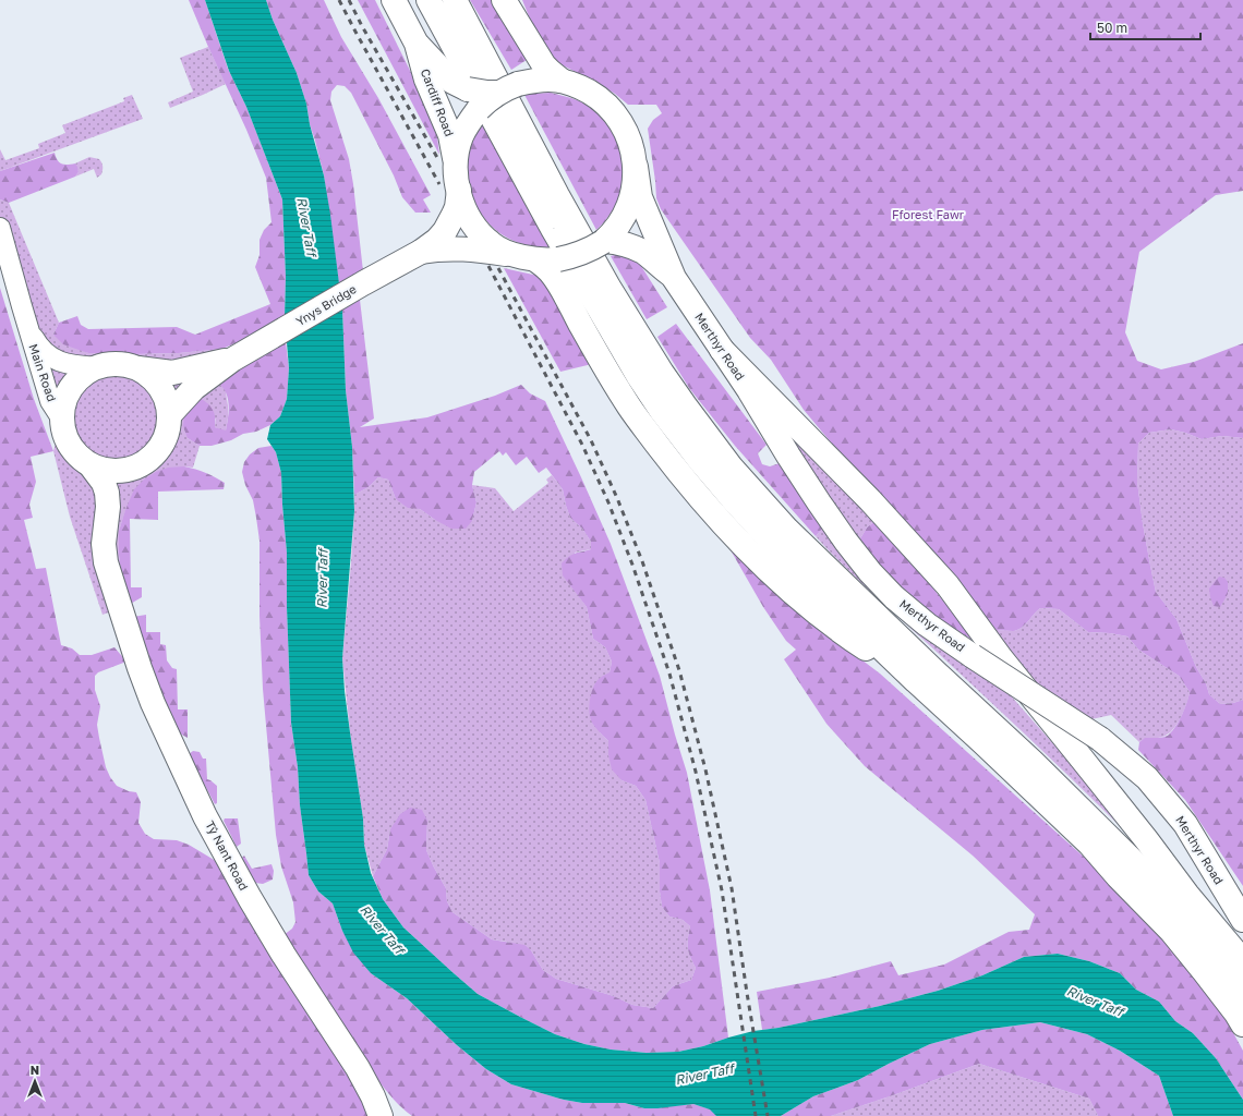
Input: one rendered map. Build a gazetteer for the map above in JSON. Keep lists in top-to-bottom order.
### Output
{
  "streets": {
    "main road": [
      "Cardiff Road",
      "Ynys Bridge",
      "Merthyr Road",
      "Tŷ Nant Road"
    ],
    "street": ["Main Road"]
  },
  "crossings": [
    ["Ynys Bridge", "Main Road"],
    ["Ynys Bridge", "Tŷ Nant Road"],
    ["Main Road", "Tŷ Nant Road"]
  ],
  "water": ["River Taff"],
  "parks": ["Fforest Fawr"],
  "scale_bar": "50 m",
  "north": "top"
}
